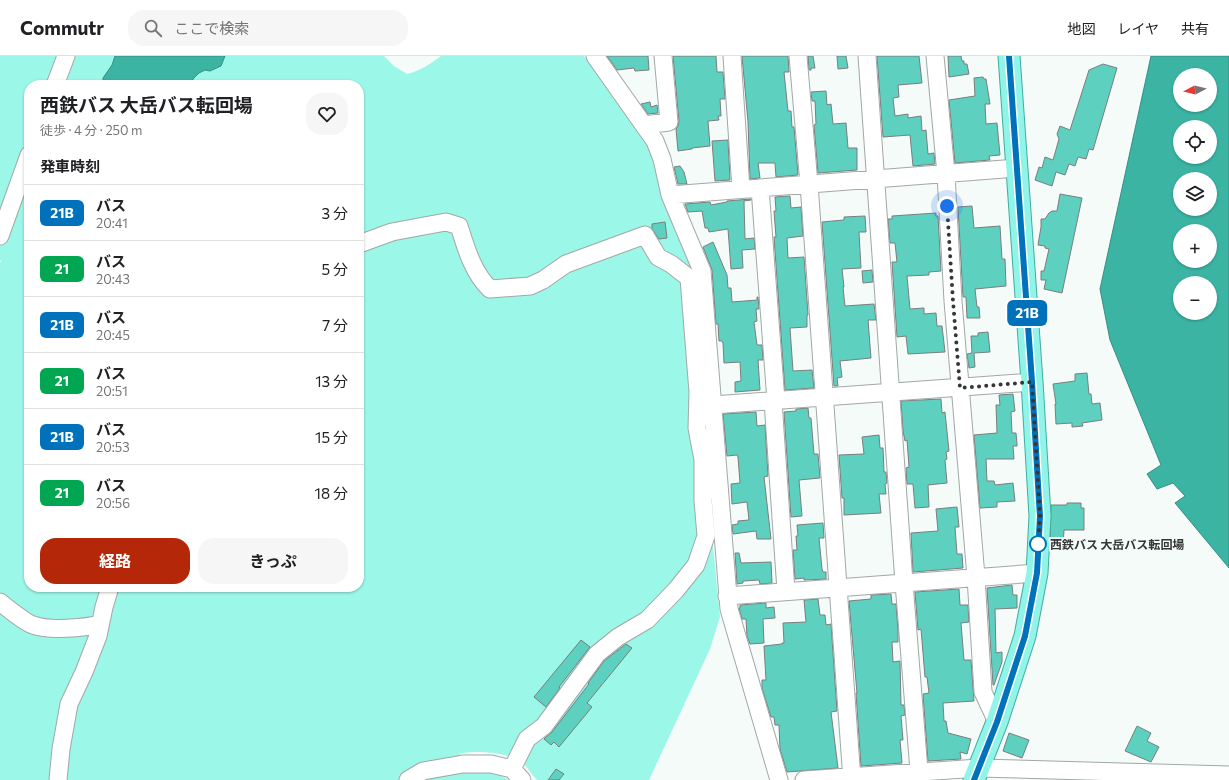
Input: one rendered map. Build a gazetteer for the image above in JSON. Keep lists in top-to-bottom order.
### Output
{
  "places": ["西鉄バス 大岳バス転回場"],
  "lines": ["bus line 21B"],
  "north": "left",
  "page": {
    "header": "Commutr",
    "search": "ここで検索",
    "nav": ["地図", "レイヤ", "共有"],
    "on_map": "21B",
    "map_buttons": ["+", "−"],
    "heading": [
      ["西鉄バス 大岳バス転回場", "徒歩 · 4 分 · 250 m"],
      "発車時刻"
    ],
    "list": [
      {
        "mark": "21B",
        "name": "バス",
        "note": "20:41",
        "value": "3 分"
      },
      {
        "mark": "21",
        "name": "バス",
        "note": "20:43",
        "value": "5 分"
      },
      {
        "mark": "21B",
        "name": "バス",
        "note": "20:45",
        "value": "7 分"
      },
      {
        "mark": "21",
        "name": "バス",
        "note": "20:51",
        "value": "13 分"
      },
      {
        "mark": "21B",
        "name": "バス",
        "note": "20:53",
        "value": "15 分"
      },
      {
        "mark": "21",
        "name": "バス",
        "note": "20:56",
        "value": "18 分"
      }
    ],
    "buttons": ["経路", "きっぷ"]
  }
}
